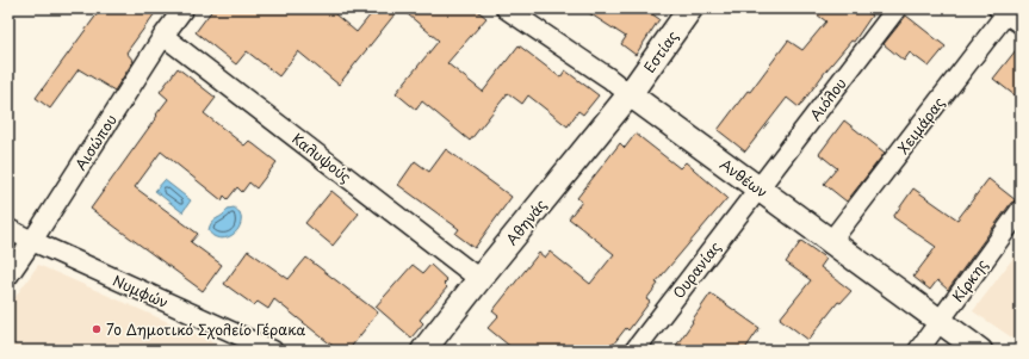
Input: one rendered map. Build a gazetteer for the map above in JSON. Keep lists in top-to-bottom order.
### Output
{
  "streets": {
    "street": [
      "Εστίας",
      "Αιόλου",
      "Χειμάρας",
      "Αισώπου",
      "Καλυψούς",
      "Ανθέων",
      "Αθηνάς",
      "Ουρανίας",
      "Κίρκης",
      "Νυμφών"
    ]
  },
  "crossings": [
    ["Εστίας", "Ανθέων"],
    ["Εστίας", "Αθηνάς"],
    ["Αιόλου", "Ανθέων"],
    ["Αιόλου", "Ουρανίας"],
    ["Χειμάρας", "Ανθέων"],
    ["Αισώπου", "Καλυψούς"],
    ["Αισώπου", "Νυμφών"],
    ["Καλυψούς", "Αθηνάς"],
    ["Ανθέων", "Αθηνάς"],
    ["Ανθέων", "Ουρανίας"],
    ["Ανθέων", "Κίρκης"]
  ],
  "places": ["7o Δημοτικό Σχολείο Γέρακα"]
}
